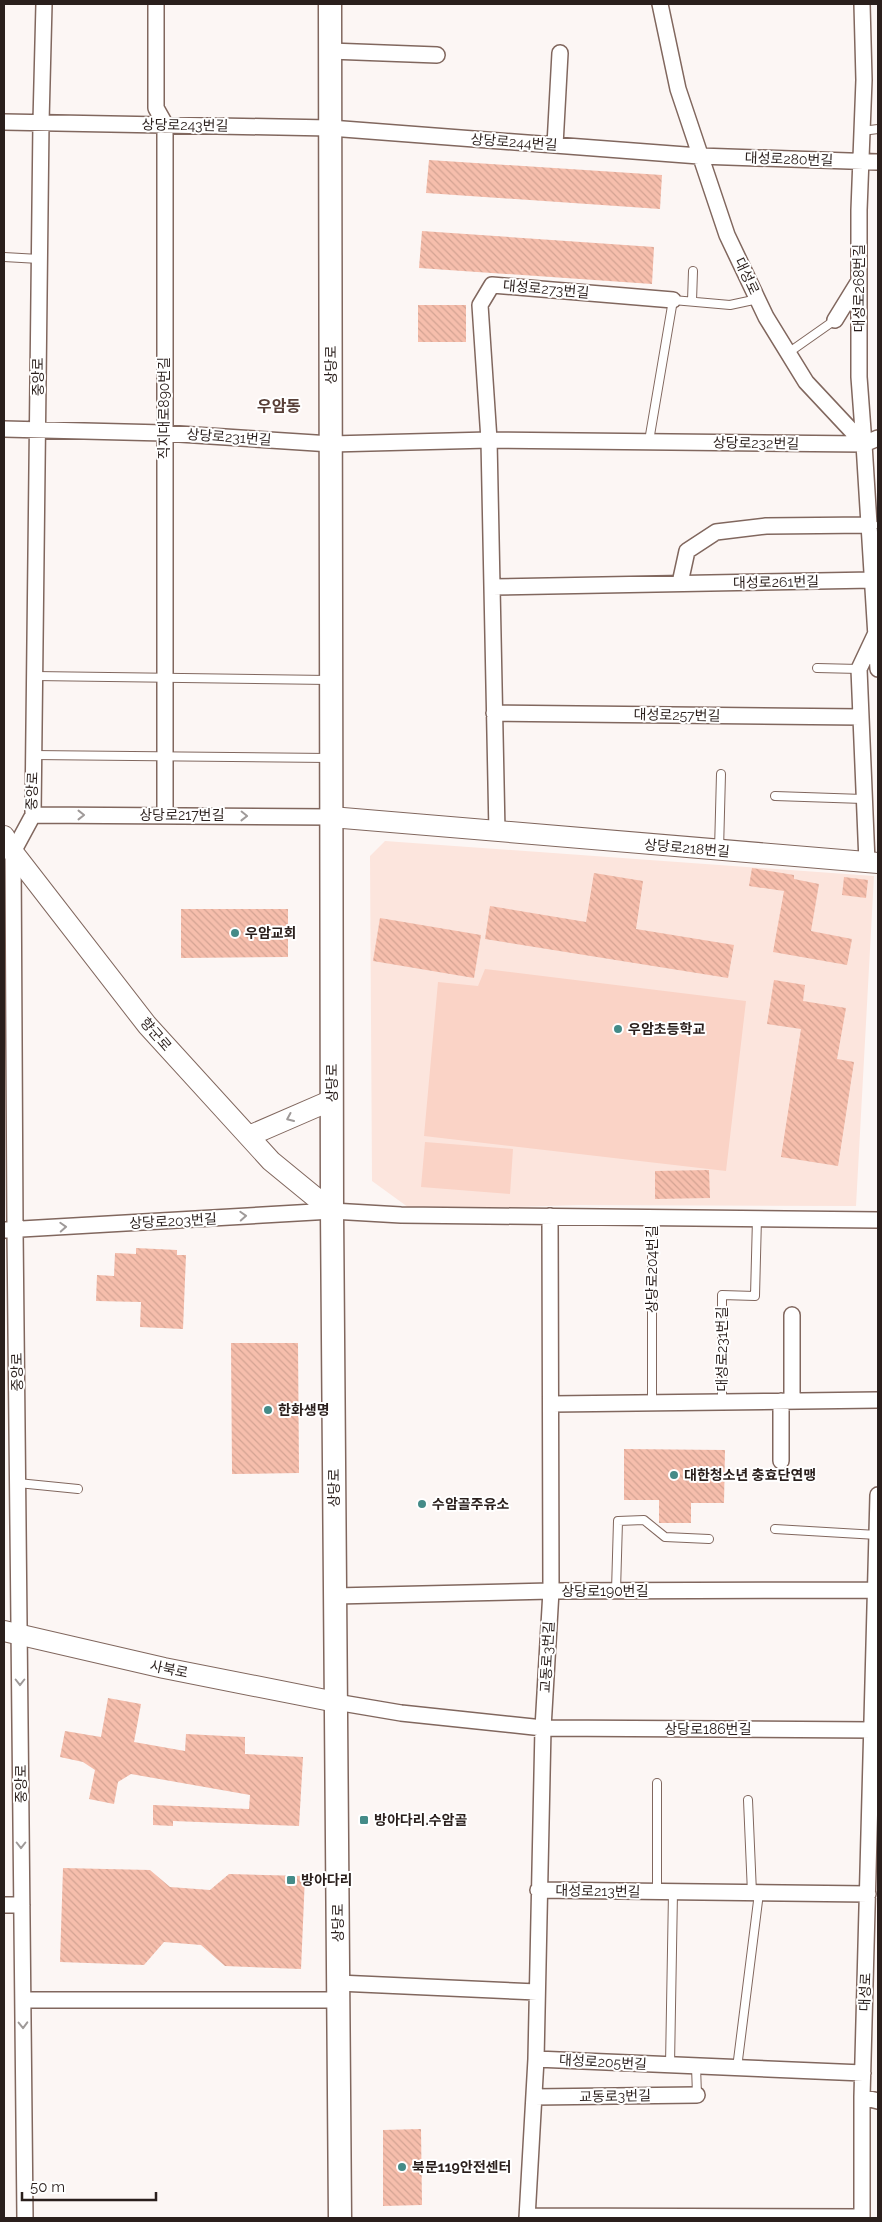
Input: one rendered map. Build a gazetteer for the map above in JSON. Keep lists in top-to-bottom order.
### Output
{
  "streets": {
    "main road": ["상당로"],
    "street": [
      "상당로243번길",
      "상당로244번길",
      "대성로280번길",
      "대성로",
      "대성로268번길",
      "대성로273번길",
      "중앙로",
      "직지대로890번길",
      "상당로231번길",
      "상당로232번길",
      "대성로261번길",
      "대성로257번길",
      "상당로217번길",
      "상당로218번길",
      "향군로",
      "상당로203번길",
      "대성로231번길",
      "상당로190번길",
      "교동로3번길",
      "사북로",
      "상당로186번길",
      "대성로213번길",
      "대성로205번길"
    ],
    "lane": ["상당로204번길"]
  },
  "crossings": [
    ["상당로243번길", "상당로244번길"],
    ["상당로243번길", "상당로"],
    ["상당로243번길", "중앙로"],
    ["상당로243번길", "직지대로890번길"],
    ["상당로244번길", "대성로280번길"],
    ["상당로244번길", "대성로"],
    ["상당로244번길", "상당로"],
    ["대성로280번길", "대성로"],
    ["대성로280번길", "대성로268번길"],
    ["대성로", "대성로268번길"],
    ["대성로", "대성로273번길"],
    ["대성로", "상당로232번길"],
    ["대성로", "상당로190번길"],
    ["대성로", "상당로186번길"],
    ["대성로", "대성로213번길"],
    ["대성로", "대성로205번길"],
    ["대성로268번길", "상당로232번길"],
    ["대성로273번길", "상당로232번길"],
    ["상당로", "상당로231번길"],
    ["상당로", "상당로232번길"],
    ["상당로", "상당로217번길"],
    ["상당로", "상당로218번길"],
    ["상당로", "향군로"],
    ["상당로", "상당로203번길"],
    ["상당로", "상당로190번길"],
    ["상당로", "사북로"],
    ["상당로", "상당로186번길"],
    ["중앙로", "직지대로890번길"],
    ["중앙로", "상당로231번길"],
    ["중앙로", "상당로217번길"],
    ["중앙로", "향군로"],
    ["중앙로", "상당로203번길"],
    ["중앙로", "사북로"],
    ["직지대로890번길", "상당로231번길"],
    ["직지대로890번길", "상당로217번길"],
    ["상당로231번길", "상당로232번길"],
    ["상당로217번길", "상당로218번길"],
    ["향군로", "상당로203번길"],
    ["상당로203번길", "상당로204번길"],
    ["상당로203번길", "대성로231번길"],
    ["상당로203번길", "교동로3번길"],
    ["상당로204번길", "대성로231번길"],
    ["대성로231번길", "교동로3번길"],
    ["상당로190번길", "교동로3번길"],
    ["교동로3번길", "상당로186번길"],
    ["교동로3번길", "대성로213번길"],
    ["교동로3번길", "대성로205번길"],
    ["사북로", "상당로186번길"]
  ],
  "one_way": ["상당로217번길", "상당로203번길"],
  "districts": ["우암동"],
  "places": {
    "other": [
      "우암교회",
      "우암초등학교",
      "한화생명",
      "대한청소년 충효단연맹",
      "수암골주유소",
      "북문119안전센터"
    ],
    "transit": ["방아다리.수암골", "방아다리"]
  },
  "scale_bar": "50 m"
}
